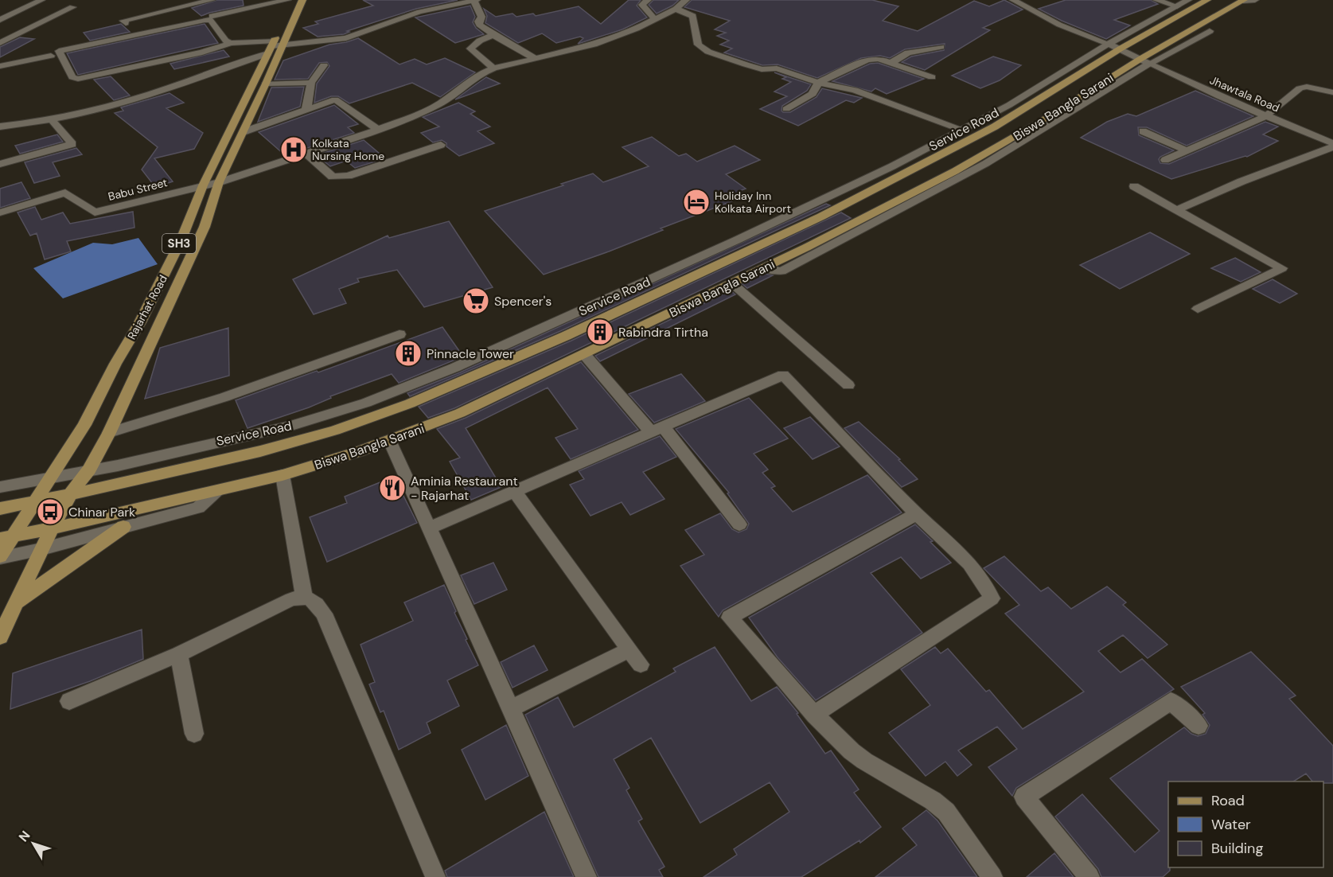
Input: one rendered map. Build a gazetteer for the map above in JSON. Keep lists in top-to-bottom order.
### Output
{
  "streets": {
    "main road": ["Biswa Bangla Sarani", "SH3", "Rajarhat Road"],
    "street": ["Jhawtala Road", "Service Road", "Babu Street"]
  },
  "crossings": [
    ["Jhawtala Road", "Biswa Bangla Sarani"],
    ["Jhawtala Road", "Service Road"],
    ["Biswa Bangla Sarani", "SH3"],
    ["Service Road", "SH3"],
    ["Service Road", "Rajarhat Road"],
    ["Babu Street", "Rajarhat Road"],
    ["SH3", "Rajarhat Road"]
  ],
  "places": {
    "hospital": ["Kolkata Nursing Home"],
    "hotel": ["Holiday Inn Kolkata Airport"],
    "supermarket": ["Spencer's"],
    "building": ["Rabindra Tirtha", "Pinnacle Tower"],
    "restaurant": ["Aminia Restaurant - Rajarhat"],
    "bus stop": ["Chinar Park"]
  },
  "legend": ["Road", "Water", "Building"],
  "north": "top left"
}
